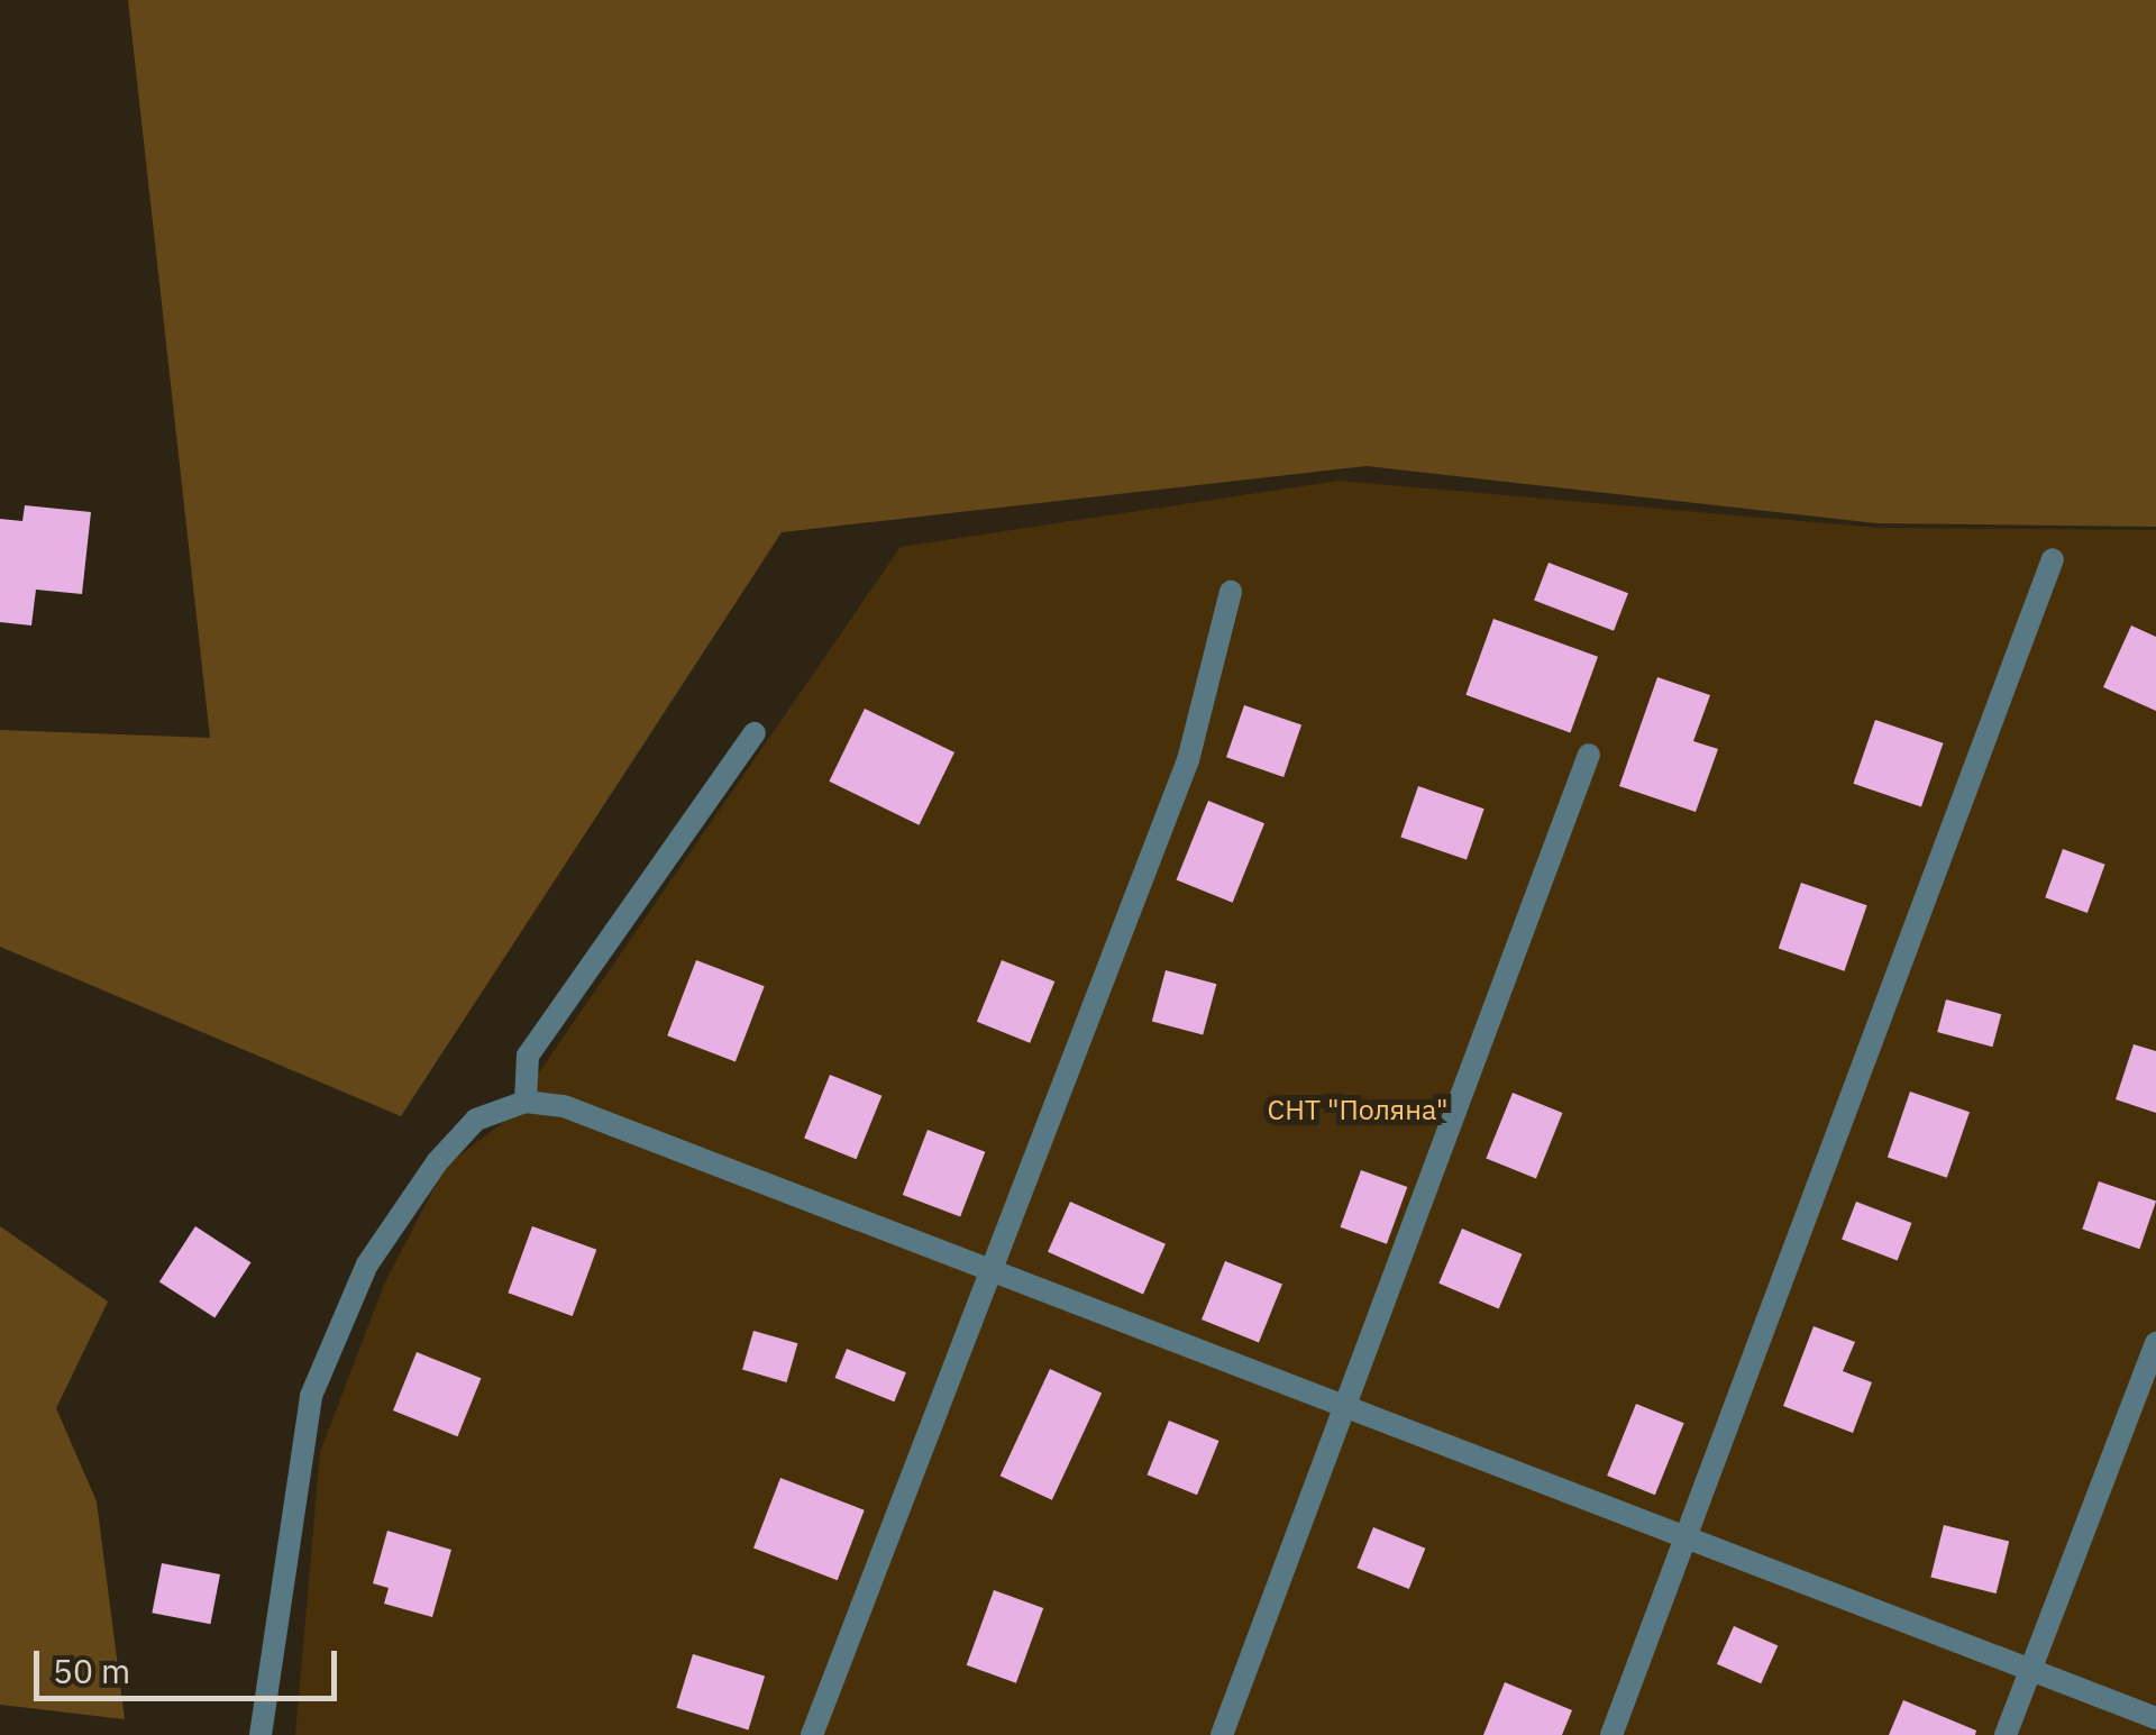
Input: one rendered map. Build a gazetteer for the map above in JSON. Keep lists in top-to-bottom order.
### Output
{
  "parks": ["СНТ \"Поляна\""],
  "scale_bar": "50 m"
}
